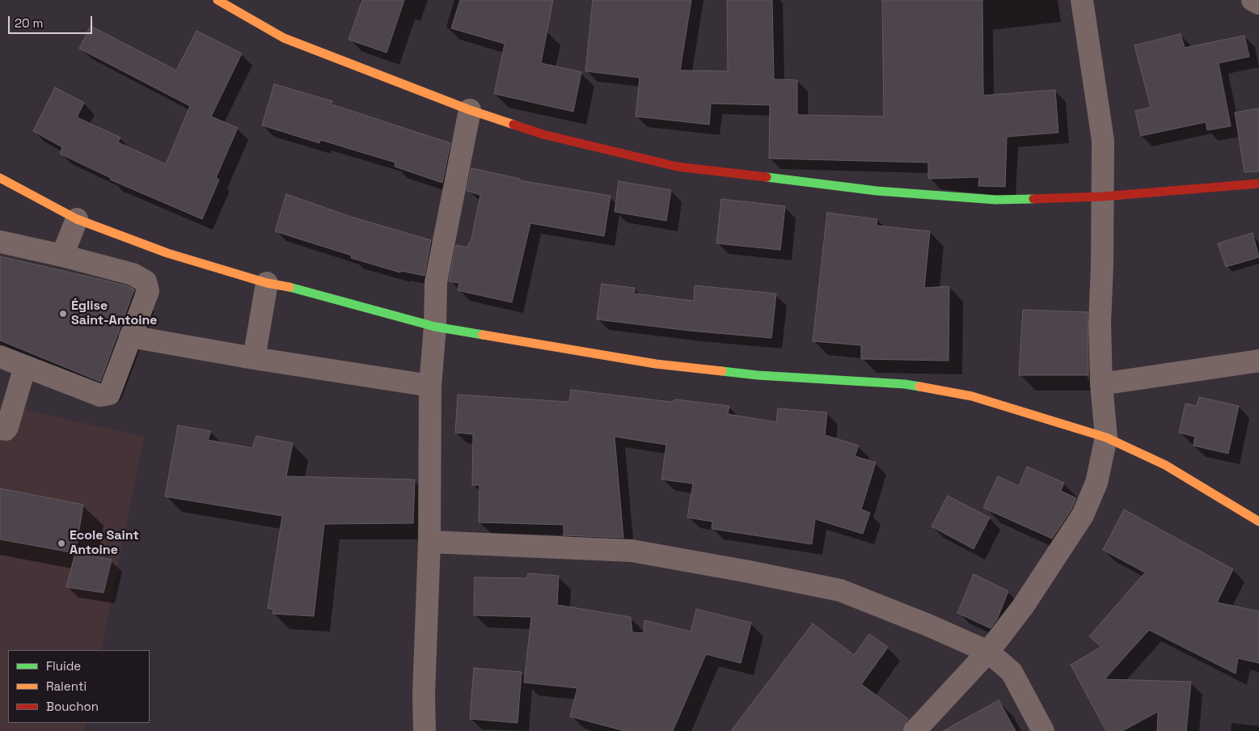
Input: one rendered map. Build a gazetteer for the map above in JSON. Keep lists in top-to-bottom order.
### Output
{
  "places": ["Église Saint-Antoine", "Ecole Saint Antoine"],
  "legend": ["Fluide", "Ralenti", "Bouchon"],
  "scale_bar": "20 m"
}
